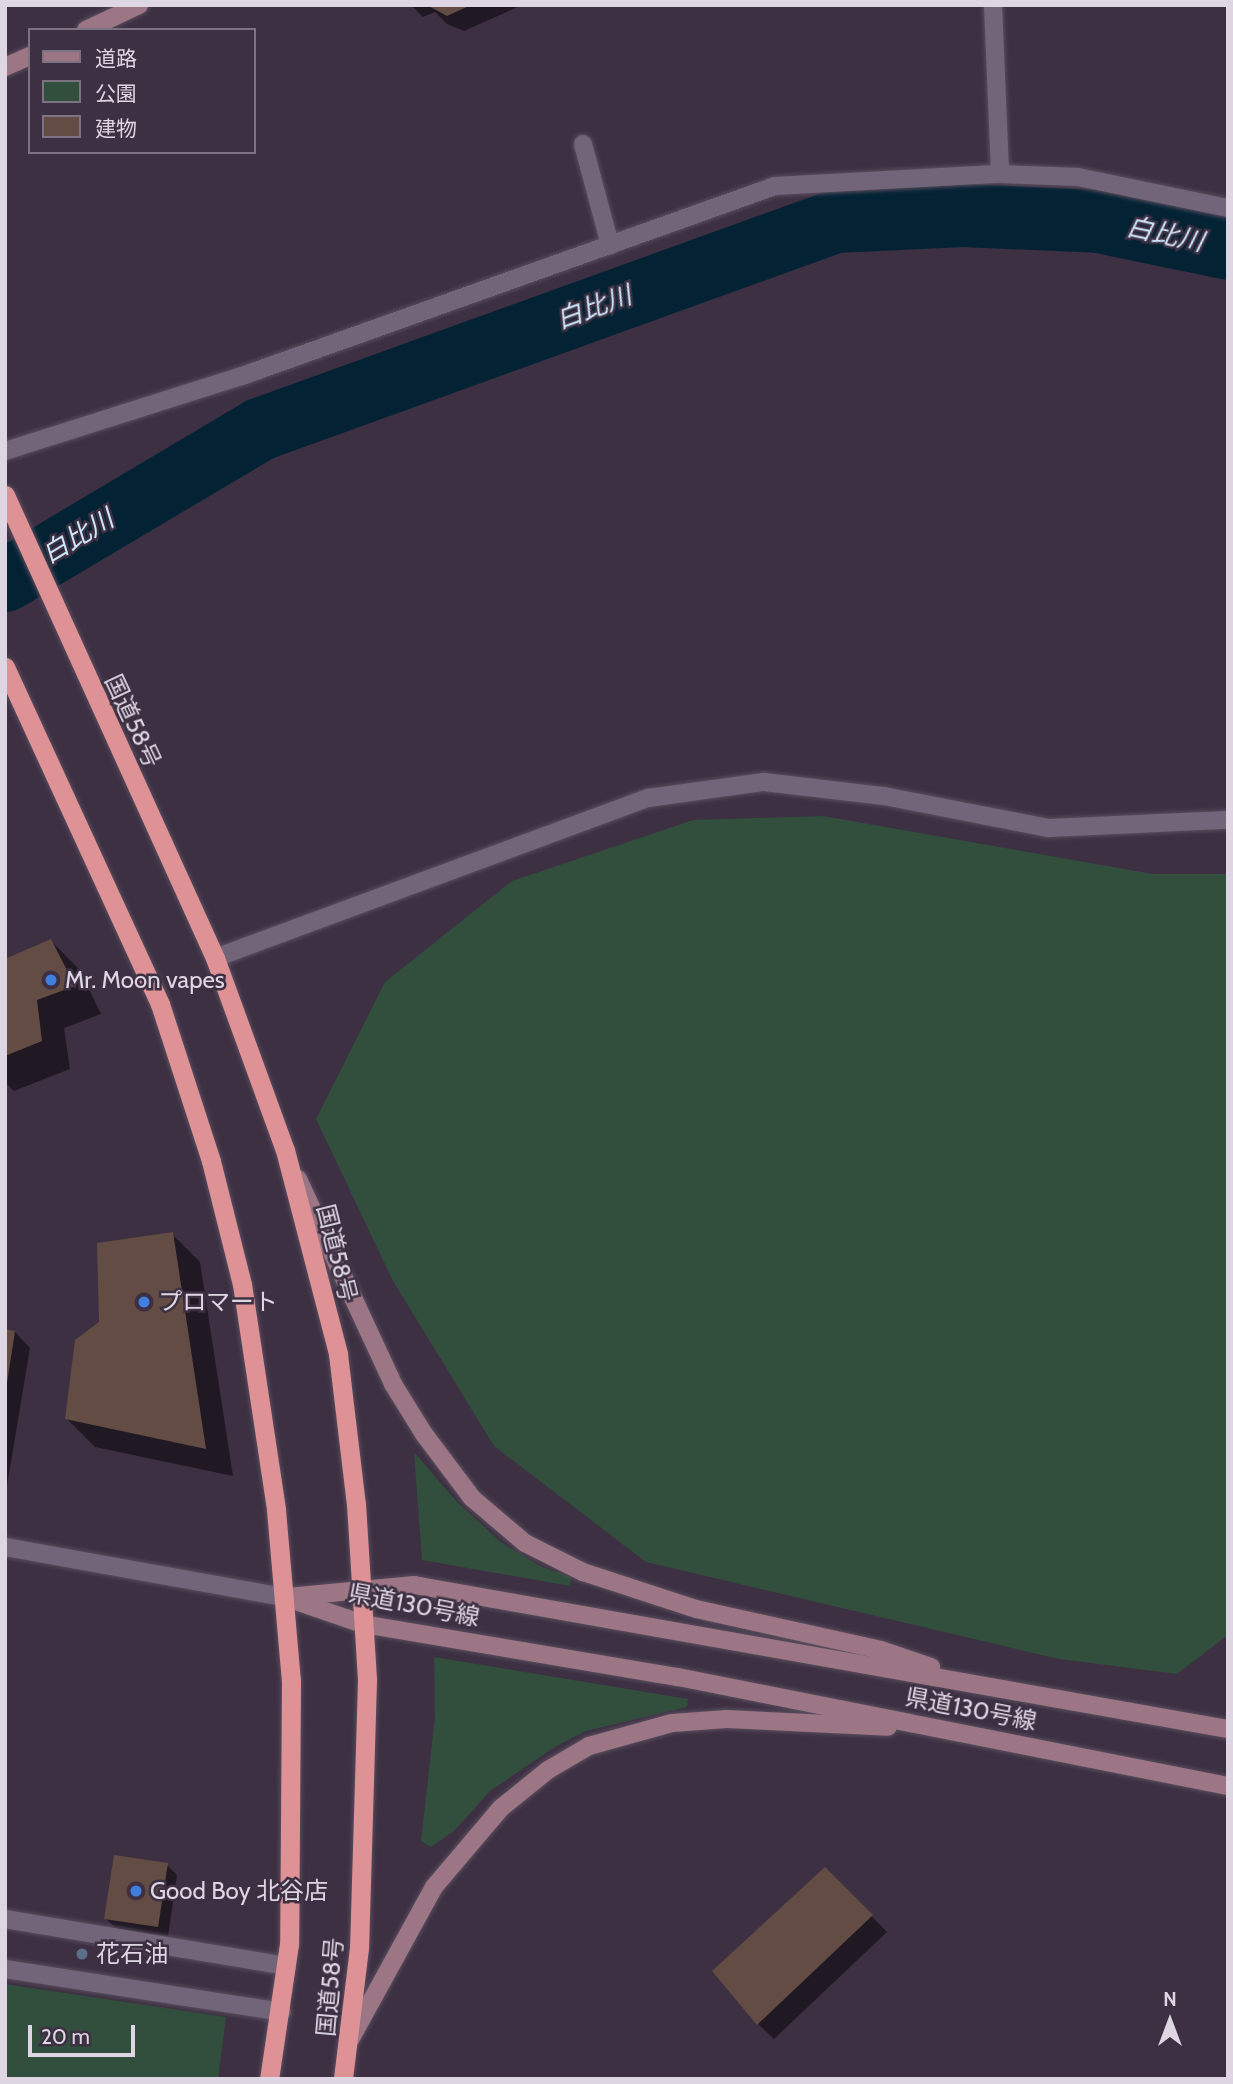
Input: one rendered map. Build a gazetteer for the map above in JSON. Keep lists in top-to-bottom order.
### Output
{
  "streets": {
    "highway": ["国道58号"],
    "main road": ["県道130号線"]
  },
  "crossings": [
    ["国道58号", "県道130号線"]
  ],
  "water": ["白比川"],
  "places": [
    "Mr. Moon vapes",
    "プロマート",
    "Good Boy 北谷店",
    "花石油"
  ],
  "legend": ["道路", "公園", "建物"],
  "scale_bar": "20 m",
  "north": "top"
}
